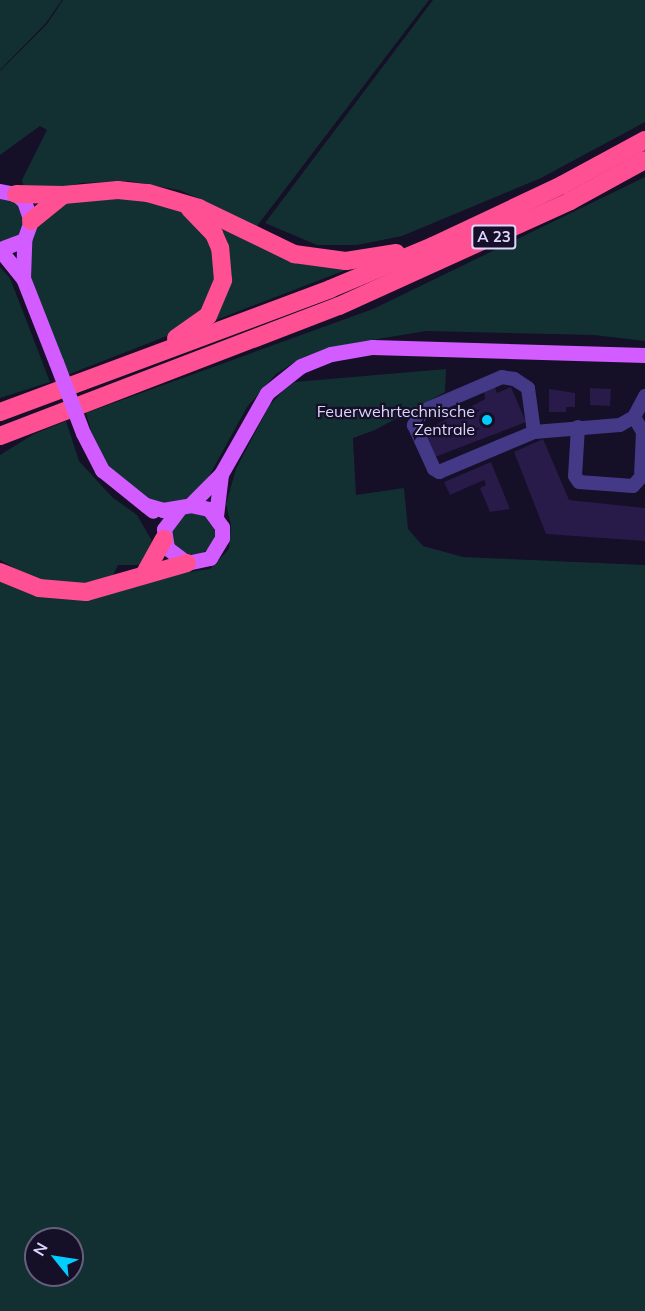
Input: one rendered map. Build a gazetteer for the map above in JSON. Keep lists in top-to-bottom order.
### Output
{
  "streets": {
    "highway": ["A 23"]
  },
  "places": ["Feuerwehrtechnische Zentrale"],
  "north": "top left"
}
